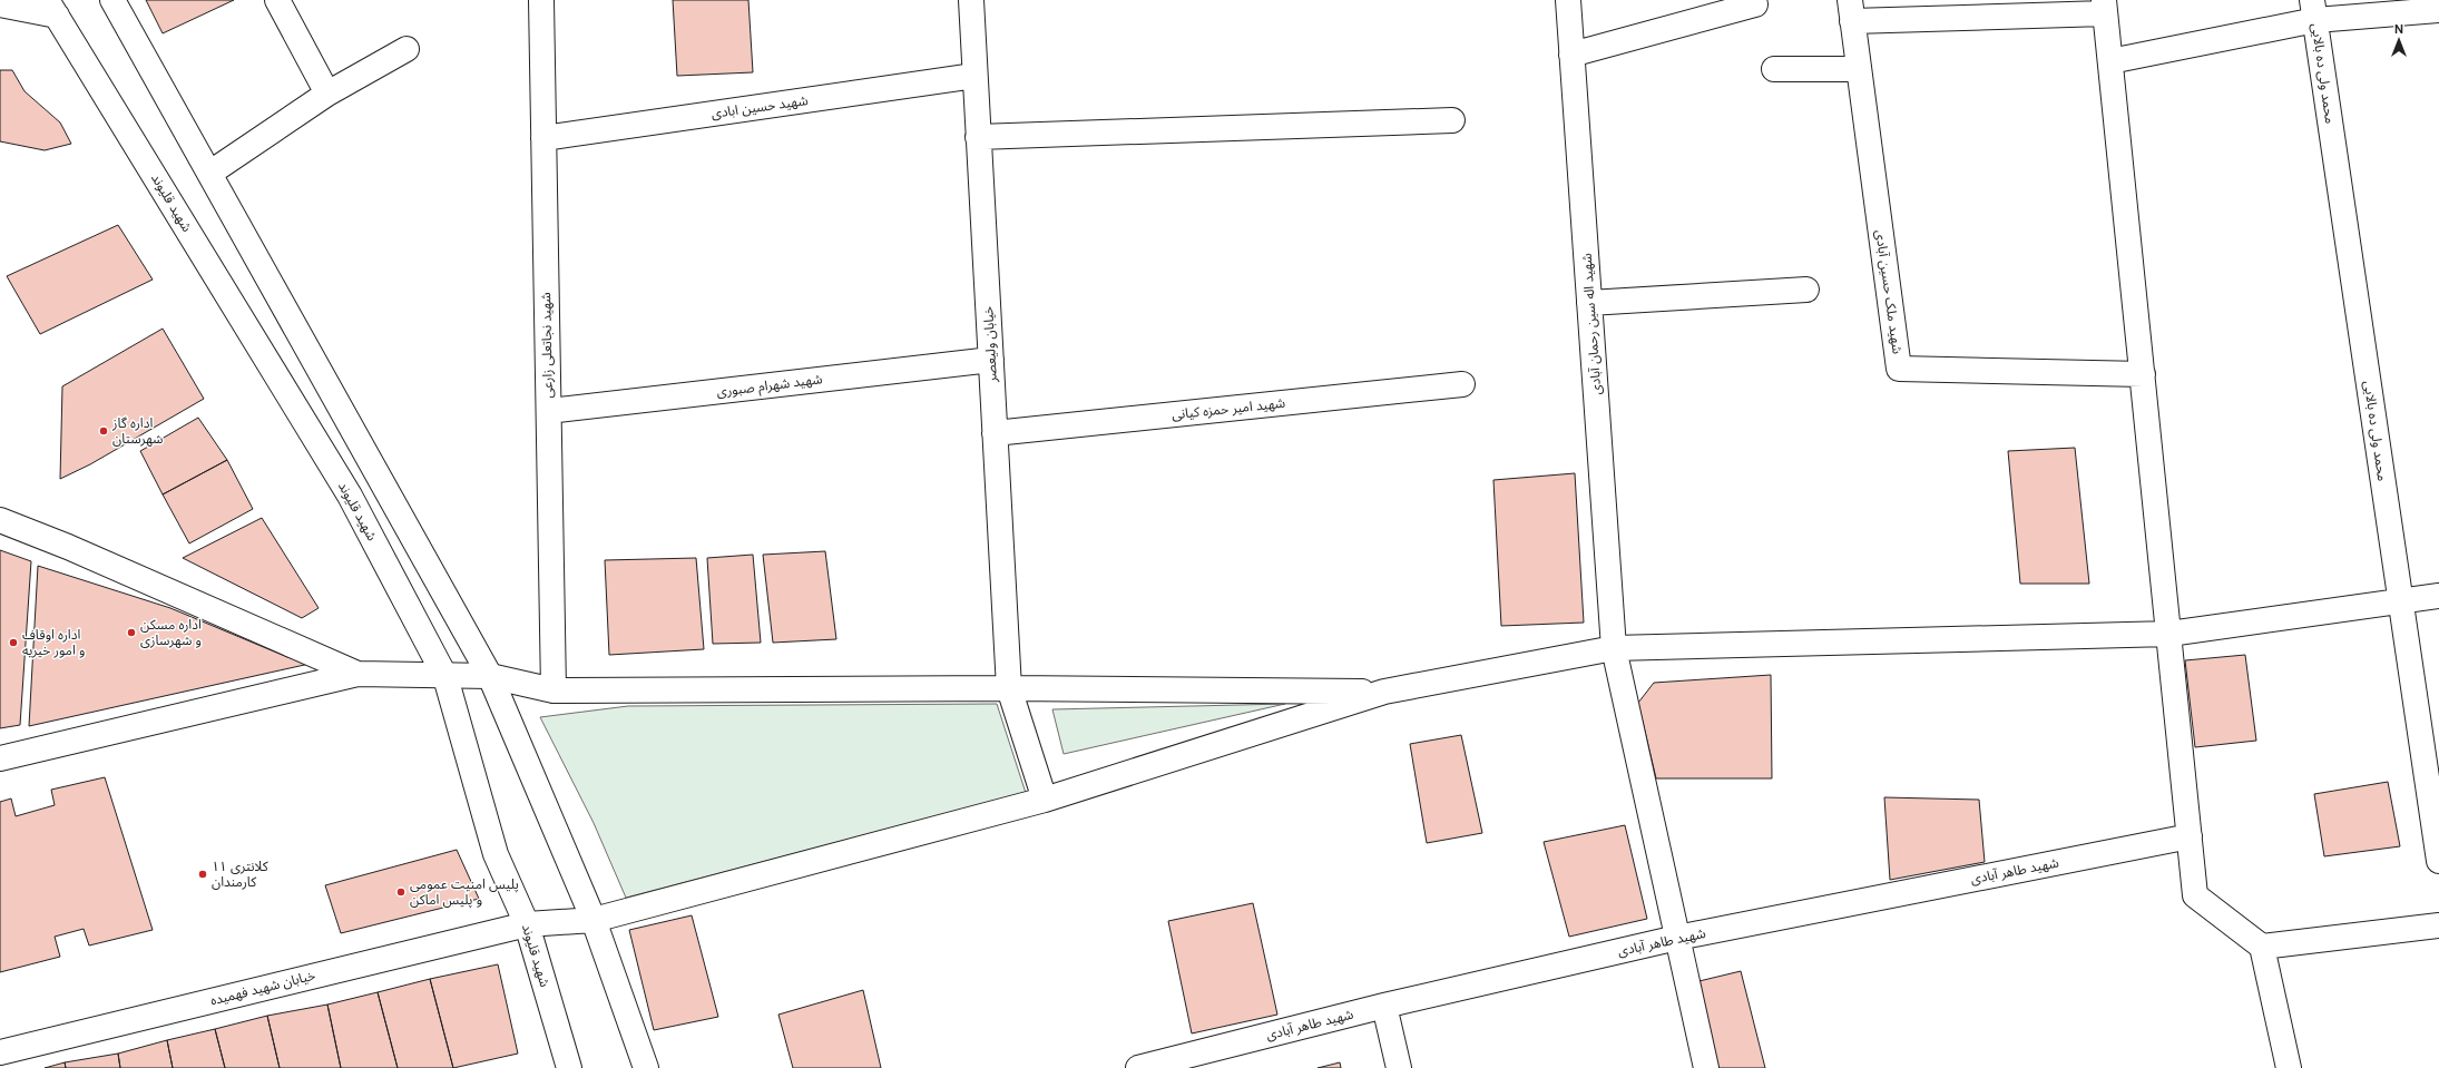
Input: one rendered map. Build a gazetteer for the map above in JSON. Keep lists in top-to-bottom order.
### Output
{
  "streets": {
    "street": [
      "محمد ولی ده بالایی",
      "شهید حسین ابادی",
      "شهید قلیوند",
      "شهید ملک حسین آبادی",
      "شهید اله سین رحمان آبادی",
      "خیابان ولیعصر",
      "شهید نجاتعلی زارعی",
      "شهید شهرام صبوری",
      "شهید امیر حمزه کیانی",
      "شهید طاهر آبادی",
      "خیابان شهید فهمیده"
    ]
  },
  "crossings": [
    ["شهید حسین ابادی", "خیابان ولیعصر"],
    ["شهید حسین ابادی", "شهید نجاتعلی زارعی"],
    ["شهید قلیوند", "خیابان شهید فهمیده"],
    ["شهید اله سین رحمان آبادی", "شهید طاهر آبادی"],
    ["خیابان ولیعصر", "شهید شهرام صبوری"],
    ["خیابان ولیعصر", "شهید امیر حمزه کیانی"],
    ["خیابان ولیعصر", "خیابان شهید فهمیده"],
    ["شهید نجاتعلی زارعی", "شهید شهرام صبوری"]
  ],
  "places": [
    "اداره گاز شهرستان",
    "اداره مسکن و شهرسازی",
    "اداره اوقاف و امور خیریه",
    "کلانتری ۱۱ کارمندان",
    "پلیس امنیت عمومی و پلیس اماکن"
  ],
  "north": "top"
}
